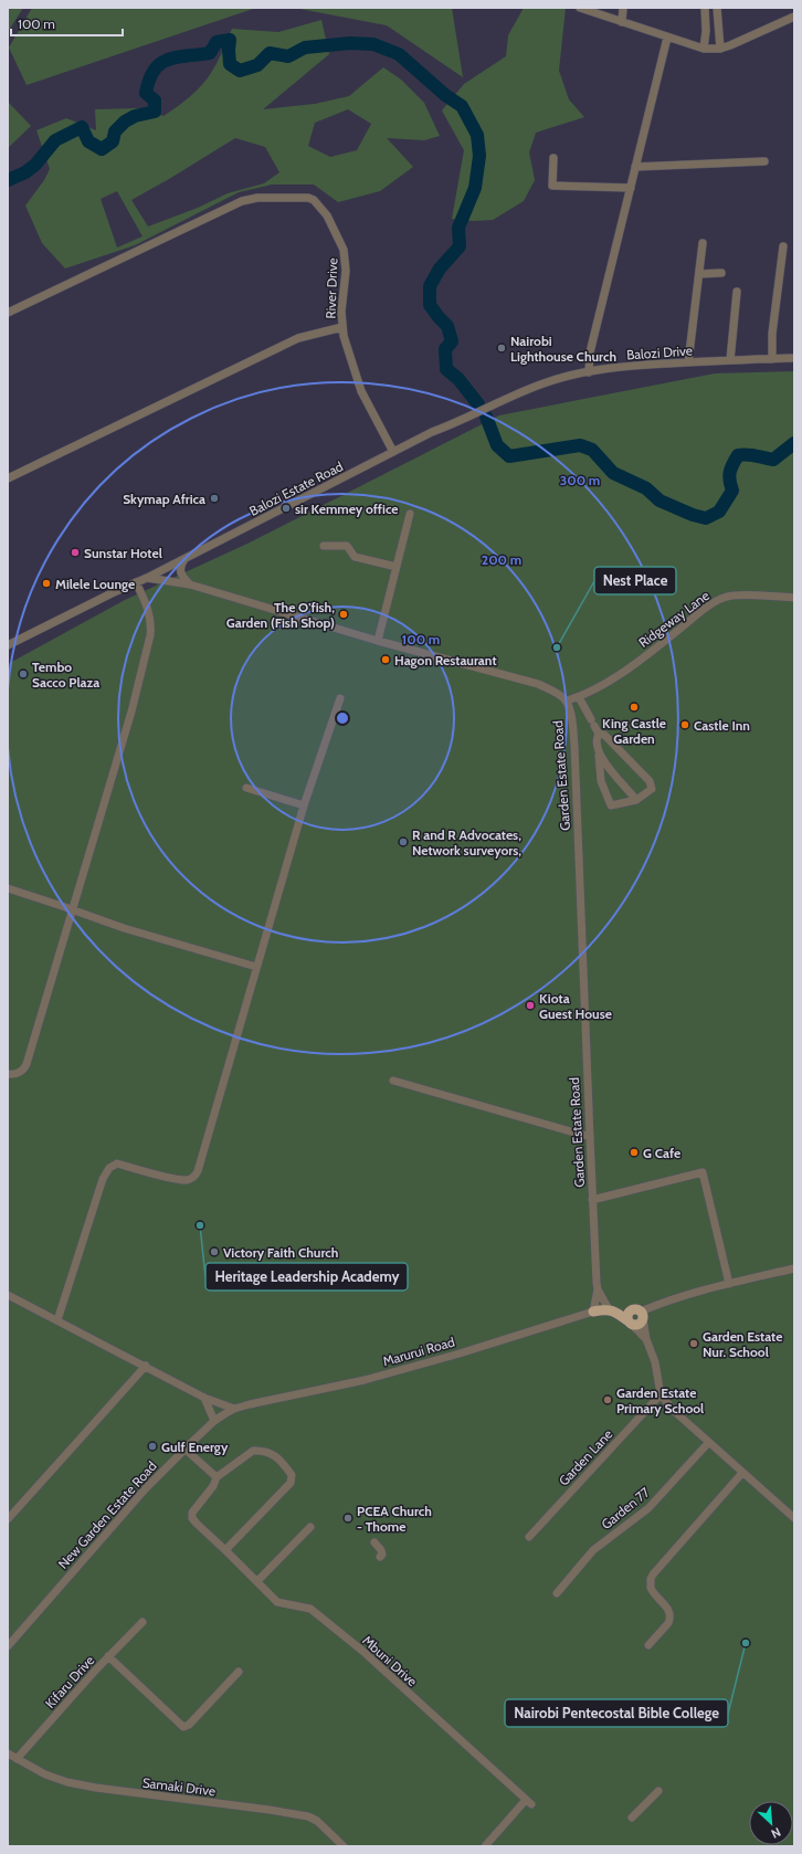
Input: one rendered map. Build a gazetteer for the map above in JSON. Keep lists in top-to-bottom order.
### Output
{
  "streets": {
    "main road": ["Garden Estate Road", "Marurui Road"],
    "street": [
      "River Drive",
      "Balozi Drive",
      "Balozi Estate Road",
      "Ridgeway Lane",
      "Garden Lane",
      "Garden 77",
      "New Garden Estate Road",
      "Mbuni Drive",
      "Kifaru Drive",
      "Samaki Drive"
    ]
  },
  "crossings": [
    ["River Drive", "Balozi Estate Road"],
    ["Balozi Drive", "Balozi Estate Road"],
    ["Balozi Estate Road", "Garden Estate Road"],
    ["Ridgeway Lane", "Garden Estate Road"],
    ["Garden Estate Road", "Marurui Road"],
    ["Marurui Road", "New Garden Estate Road"],
    ["Kifaru Drive", "Samaki Drive"]
  ],
  "places": [
    "Nairobi Lighthouse Church",
    "Skymap Africa",
    "sir Kemmey office",
    "Sunstar Hotel",
    "Milele Lounge",
    "The O'fish, Garden (Fish Shop)",
    "Nest Place",
    "Hagon Restaurant",
    "Tembo Sacco Plaza",
    "King Castle Garden",
    "Castle Inn",
    "R and R Advocates, Network surveyors,",
    "Kiota Guest House",
    "G Cafe",
    "Heritage Leadership Academy",
    "Victory Faith Church",
    "Garden Estate Nur. School",
    "Garden Estate Primary School",
    "Gulf Energy",
    "PCEA Church - Thome",
    "Nairobi Pentecostal Bible College"
  ],
  "scale_bar": "100 m",
  "north": "bottom right",
  "rings": ["300 m", "200 m", "100 m"]
}
